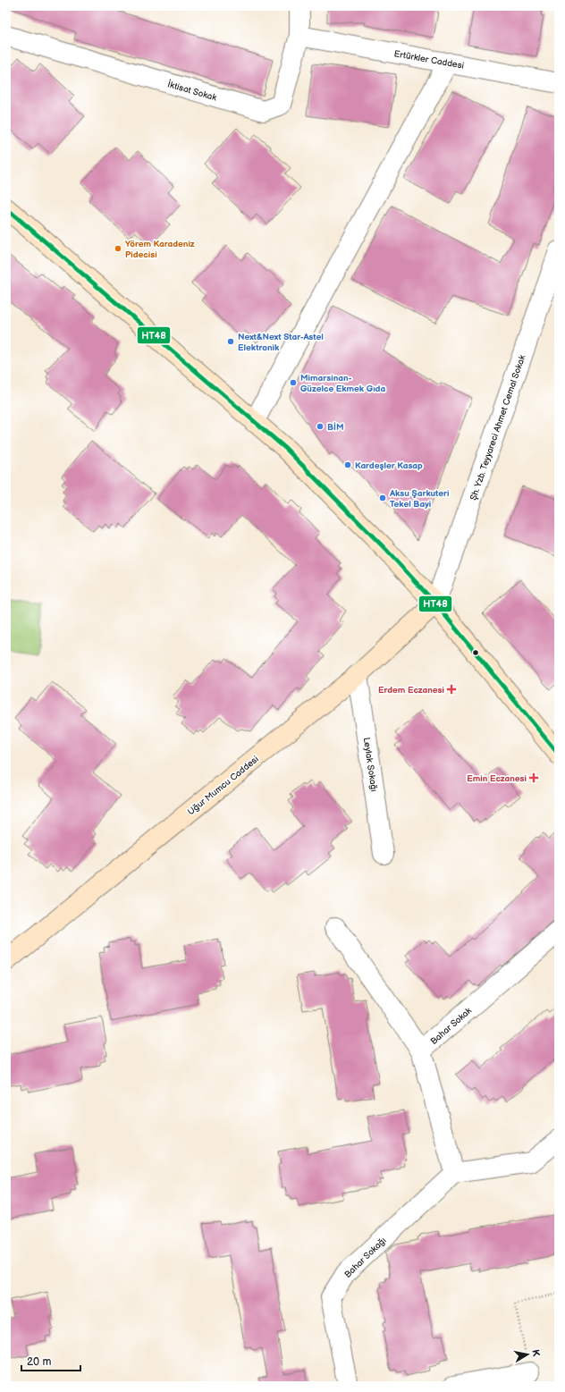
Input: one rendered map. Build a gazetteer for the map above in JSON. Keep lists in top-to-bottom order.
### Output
{
  "streets": {
    "main road": ["Uğur Mumcu Caddesi"],
    "street": [
      "Ertürkler Caddesi",
      "İktisat Sokak",
      "Şh. Yzb. Teyyareci Ahmet Cemal Sokak",
      "Leylak Sokağı",
      "Bahar Sokak",
      "Bahar Sokağı"
    ]
  },
  "crossings": [
    ["Ertürkler Caddesi", "İktisat Sokak"],
    ["Şh. Yzb. Teyyareci Ahmet Cemal Sokak", "Uğur Mumcu Caddesi"],
    ["Leylak Sokağı", "Uğur Mumcu Caddesi"],
    ["Bahar Sokak", "Bahar Sokağı"]
  ],
  "places": {
    "other": [
      "Yörem Karadeniz Pidecisi",
      "Next&Next Star-Astel Elektronik",
      "Mimarsinan- Güzelce Ekmek Gıda",
      "BİM",
      "Kardeşler Kasap",
      "Aksu Şarkuteri Tekel Bayi"
    ],
    "health": ["Erdem Eczanesi", "Emin Eczanesi"]
  },
  "lines": ["transit line HT48"],
  "scale_bar": "20 m",
  "north": "right"
}
